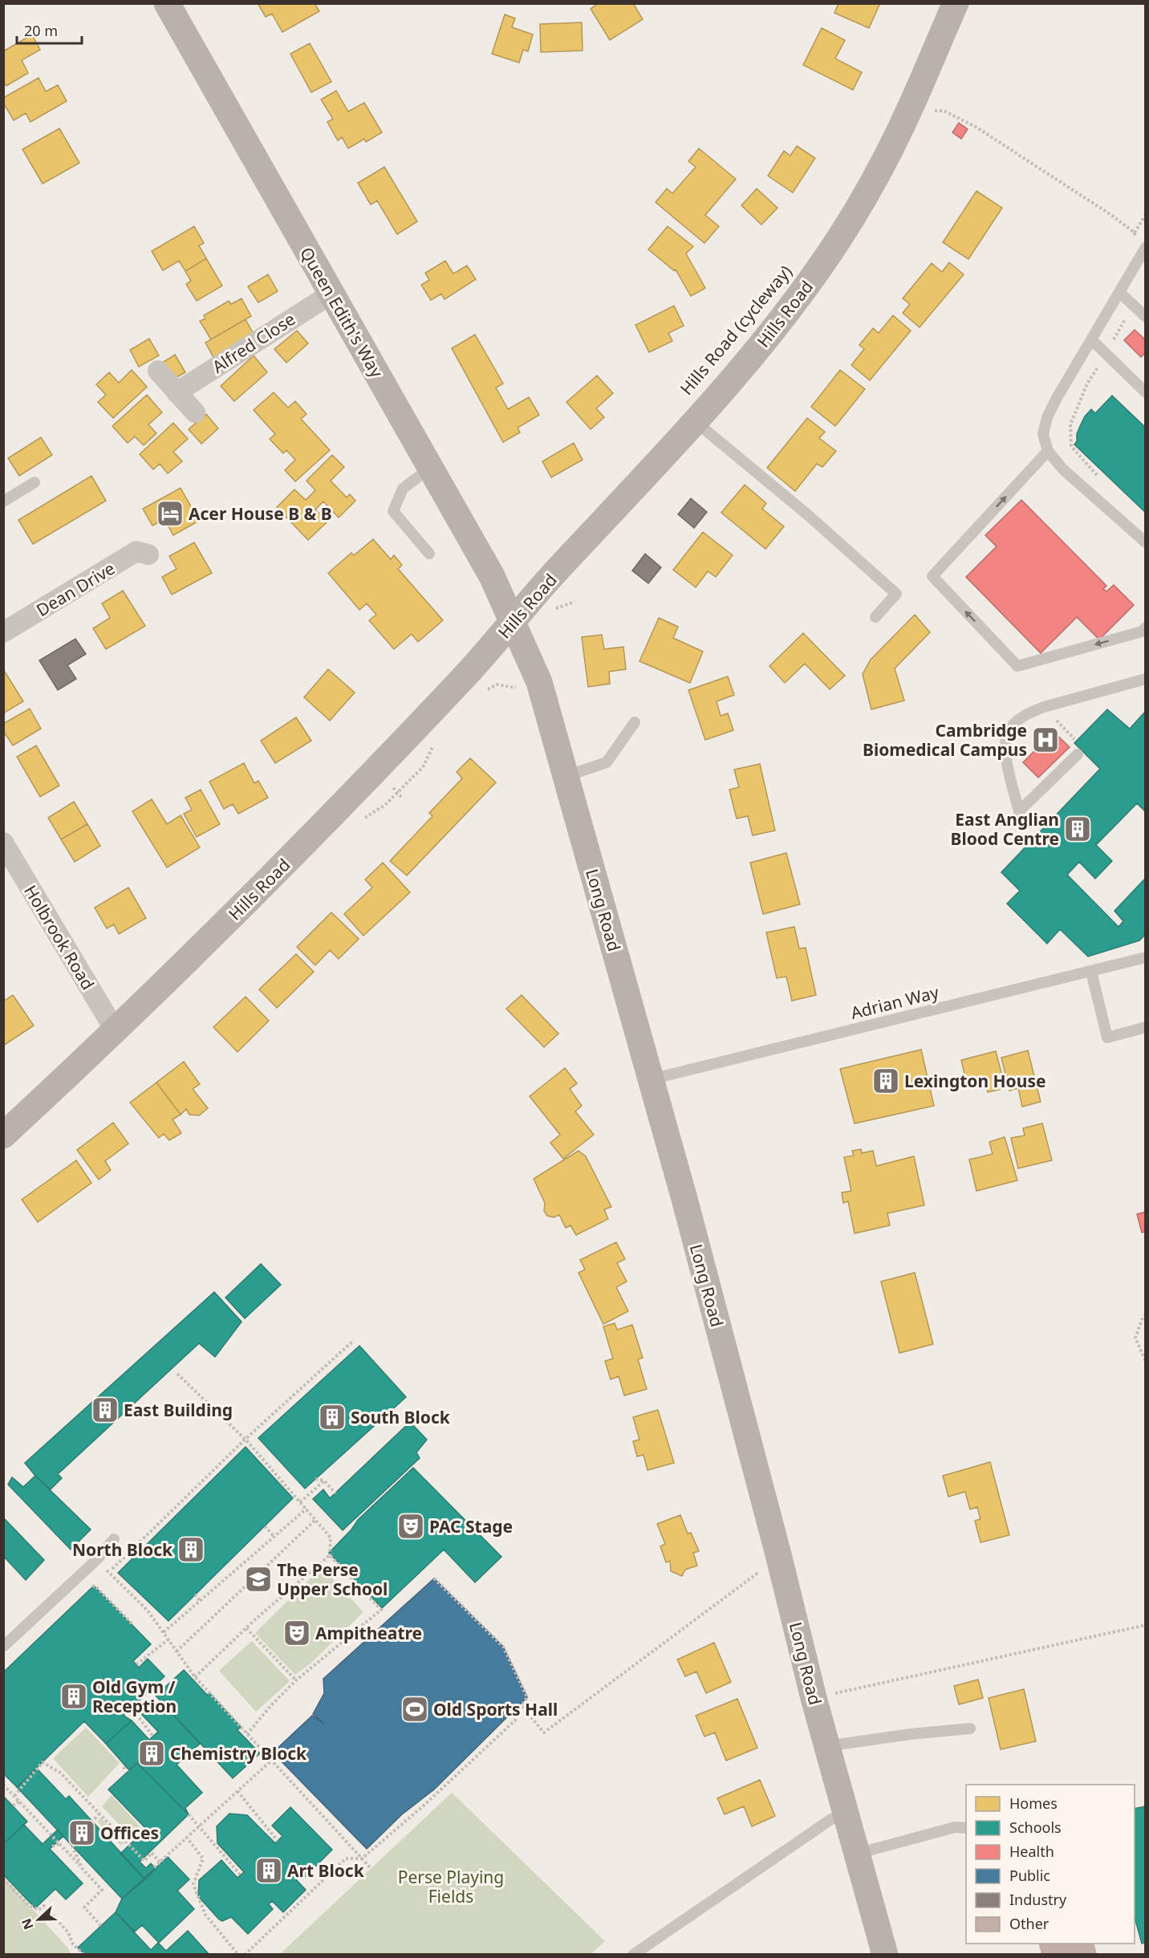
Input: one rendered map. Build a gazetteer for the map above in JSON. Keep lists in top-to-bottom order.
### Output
{
  "streets": {
    "main road": ["Queen Edith's Way", "Hills Road", "Long Road"],
    "street": ["Alfred Close", "Dean Drive", "Holbrook Road"],
    "lane": ["Adrian Way"]
  },
  "crossings": [
    ["Queen Edith's Way", "Hills Road"],
    ["Queen Edith's Way", "Alfred Close"],
    ["Queen Edith's Way", "Long Road"],
    ["Hills Road", "Long Road"],
    ["Hills Road", "Holbrook Road"],
    ["Long Road", "Adrian Way"]
  ],
  "parks": ["Perse Playing Fields"],
  "places": {
    "hotel": ["Acer House B & B"],
    "hospital": ["Cambridge Biomedical Campus"],
    "building": [
      "East Anglian Blood Centre",
      "Lexington House",
      "East Building",
      "South Block",
      "North Block",
      "Old Gym / Reception",
      "Chemistry Block",
      "Offices",
      "Art Block"
    ],
    "theatre": ["PAC Stage", "Ampitheatre"],
    "school or university": ["The Perse Upper School"],
    "sports": ["Old Sports Hall"]
  },
  "legend": [
    "Homes",
    "Schools",
    "Health",
    "Public",
    "Industry",
    "Other"
  ],
  "scale_bar": "20 m",
  "north": "left"
}
